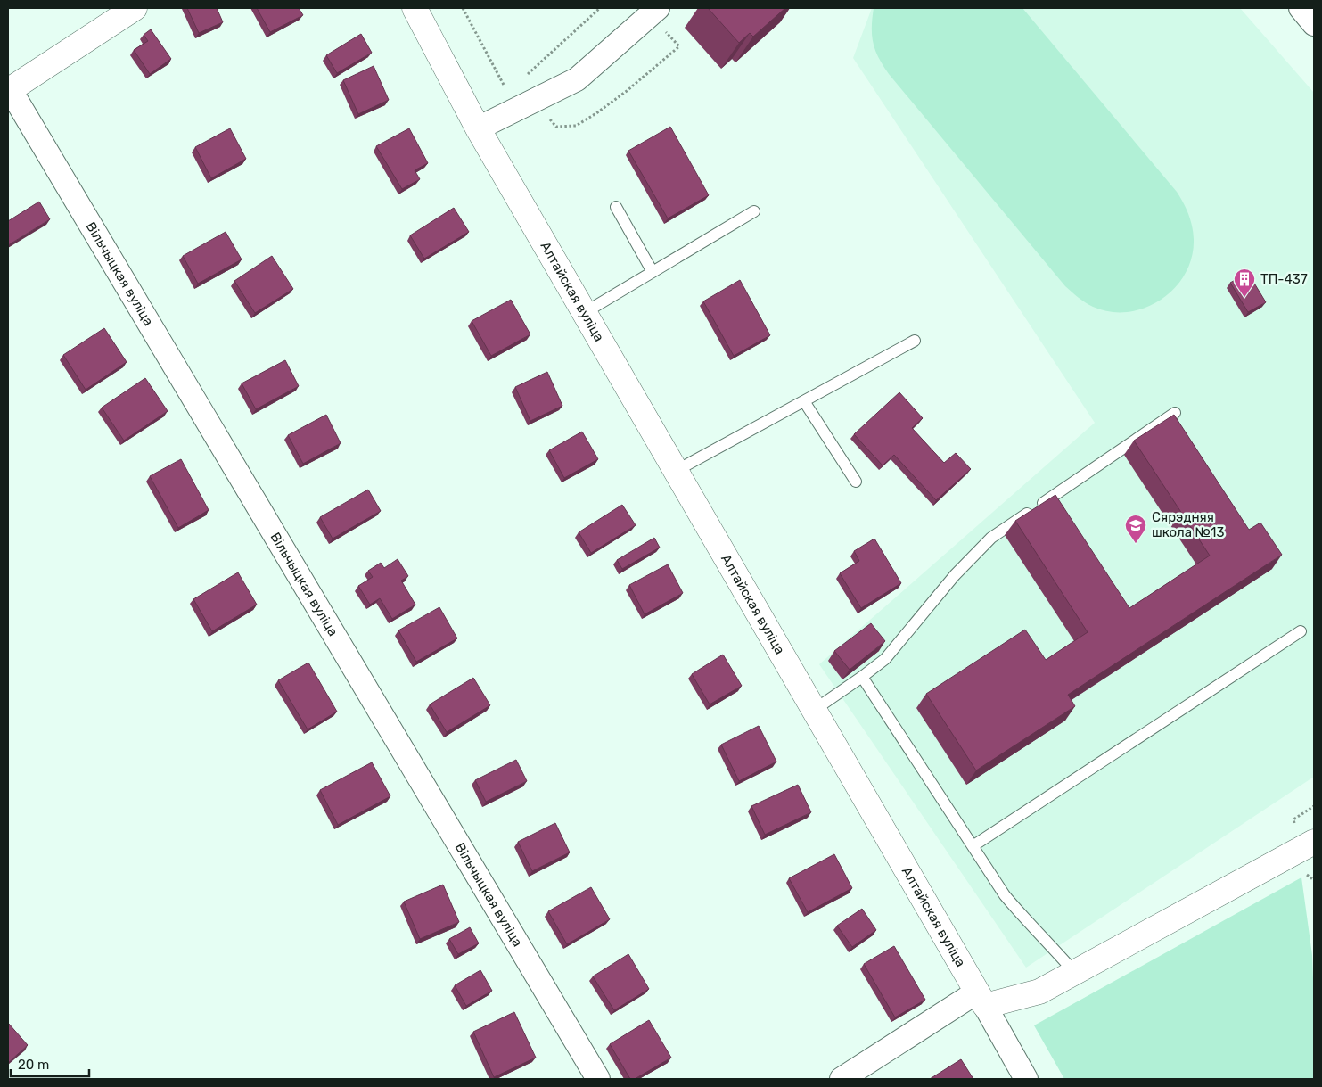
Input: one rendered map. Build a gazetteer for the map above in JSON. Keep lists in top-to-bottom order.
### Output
{
  "streets": {
    "main road": ["Алтайская вуліца"],
    "street": ["Вільчыцкая вуліца"]
  },
  "places": {
    "building": ["ТП-437"],
    "school or university": ["Сярэдняя школа №13"]
  },
  "scale_bar": "20 m"
}
